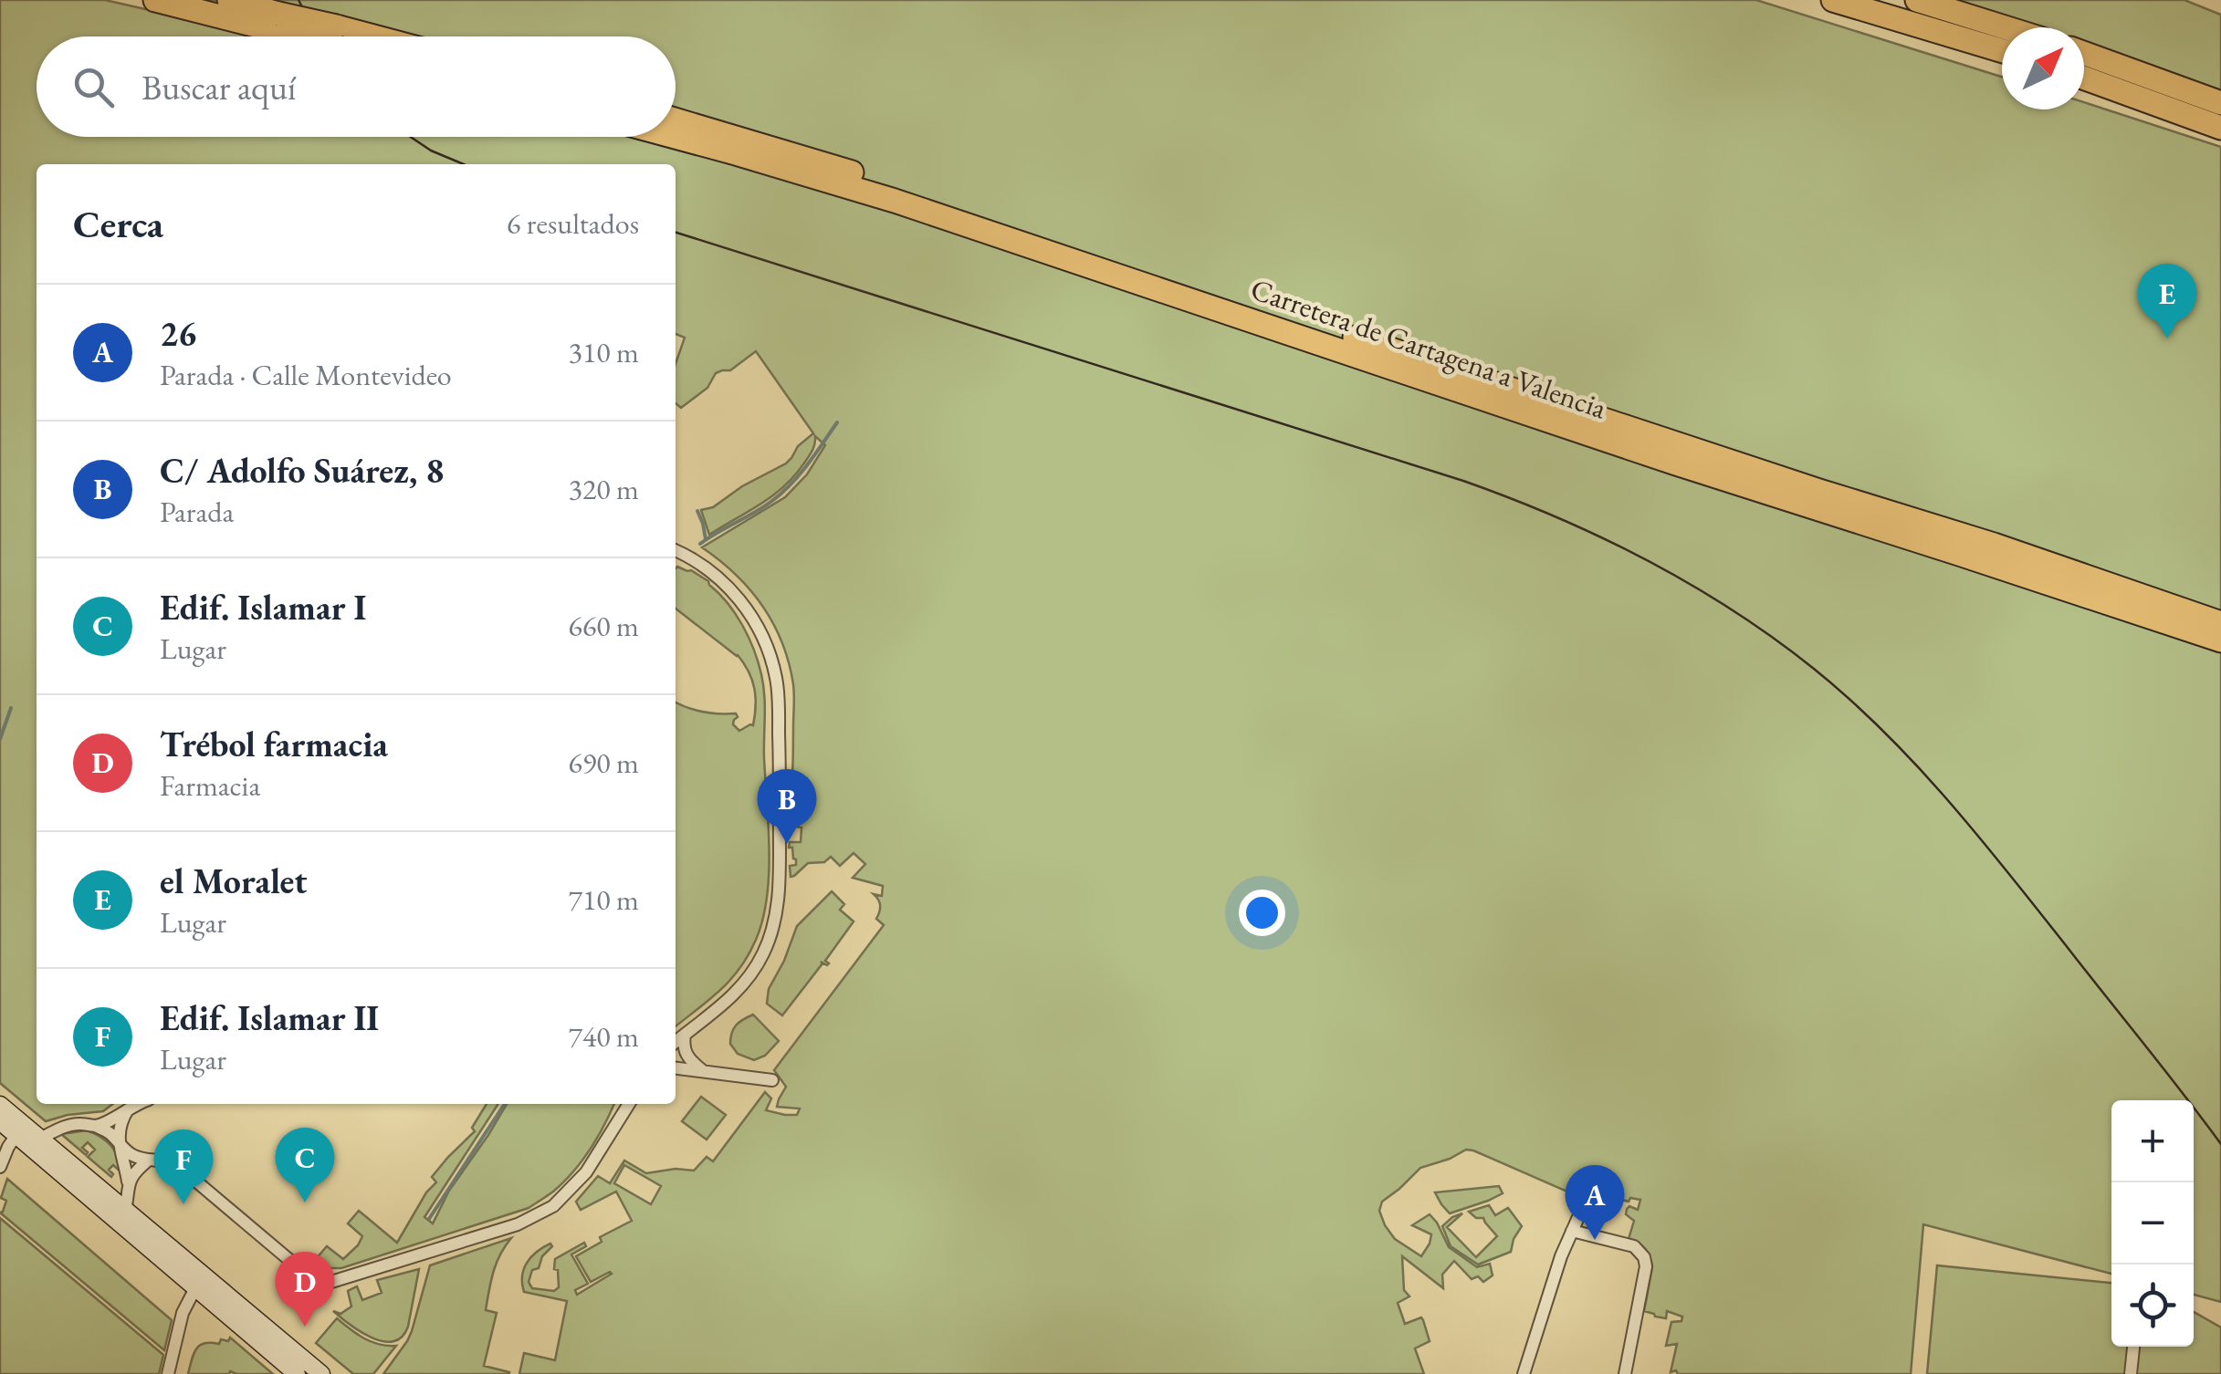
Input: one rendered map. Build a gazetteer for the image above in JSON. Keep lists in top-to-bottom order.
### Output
{
  "streets": {
    "highway": ["Carretera de Cartagena a Valencia"]
  },
  "north": "top right",
  "page": {
    "search": "Buscar aquí",
    "heading": ["Cerca", "6 resultados"],
    "pins": [
      "E",
      "B",
      "C",
      "F",
      "A",
      "D"
    ],
    "list": [
      {
        "mark": "A",
        "name": "26",
        "note": "Parada · Calle Montevideo",
        "value": "310 m"
      },
      {
        "mark": "B",
        "name": "C/ Adolfo Suárez, 8",
        "note": "Parada",
        "value": "320 m"
      },
      {
        "mark": "C",
        "name": "Edif. Islamar I",
        "note": "Lugar",
        "value": "660 m"
      },
      {
        "mark": "D",
        "name": "Trébol farmacia",
        "note": "Farmacia",
        "value": "690 m"
      },
      {
        "mark": "E",
        "name": "el Moralet",
        "note": "Lugar",
        "value": "710 m"
      },
      {
        "mark": "F",
        "name": "Edif. Islamar II",
        "note": "Lugar",
        "value": "740 m"
      }
    ],
    "map_buttons": ["+", "−"]
  }
}
